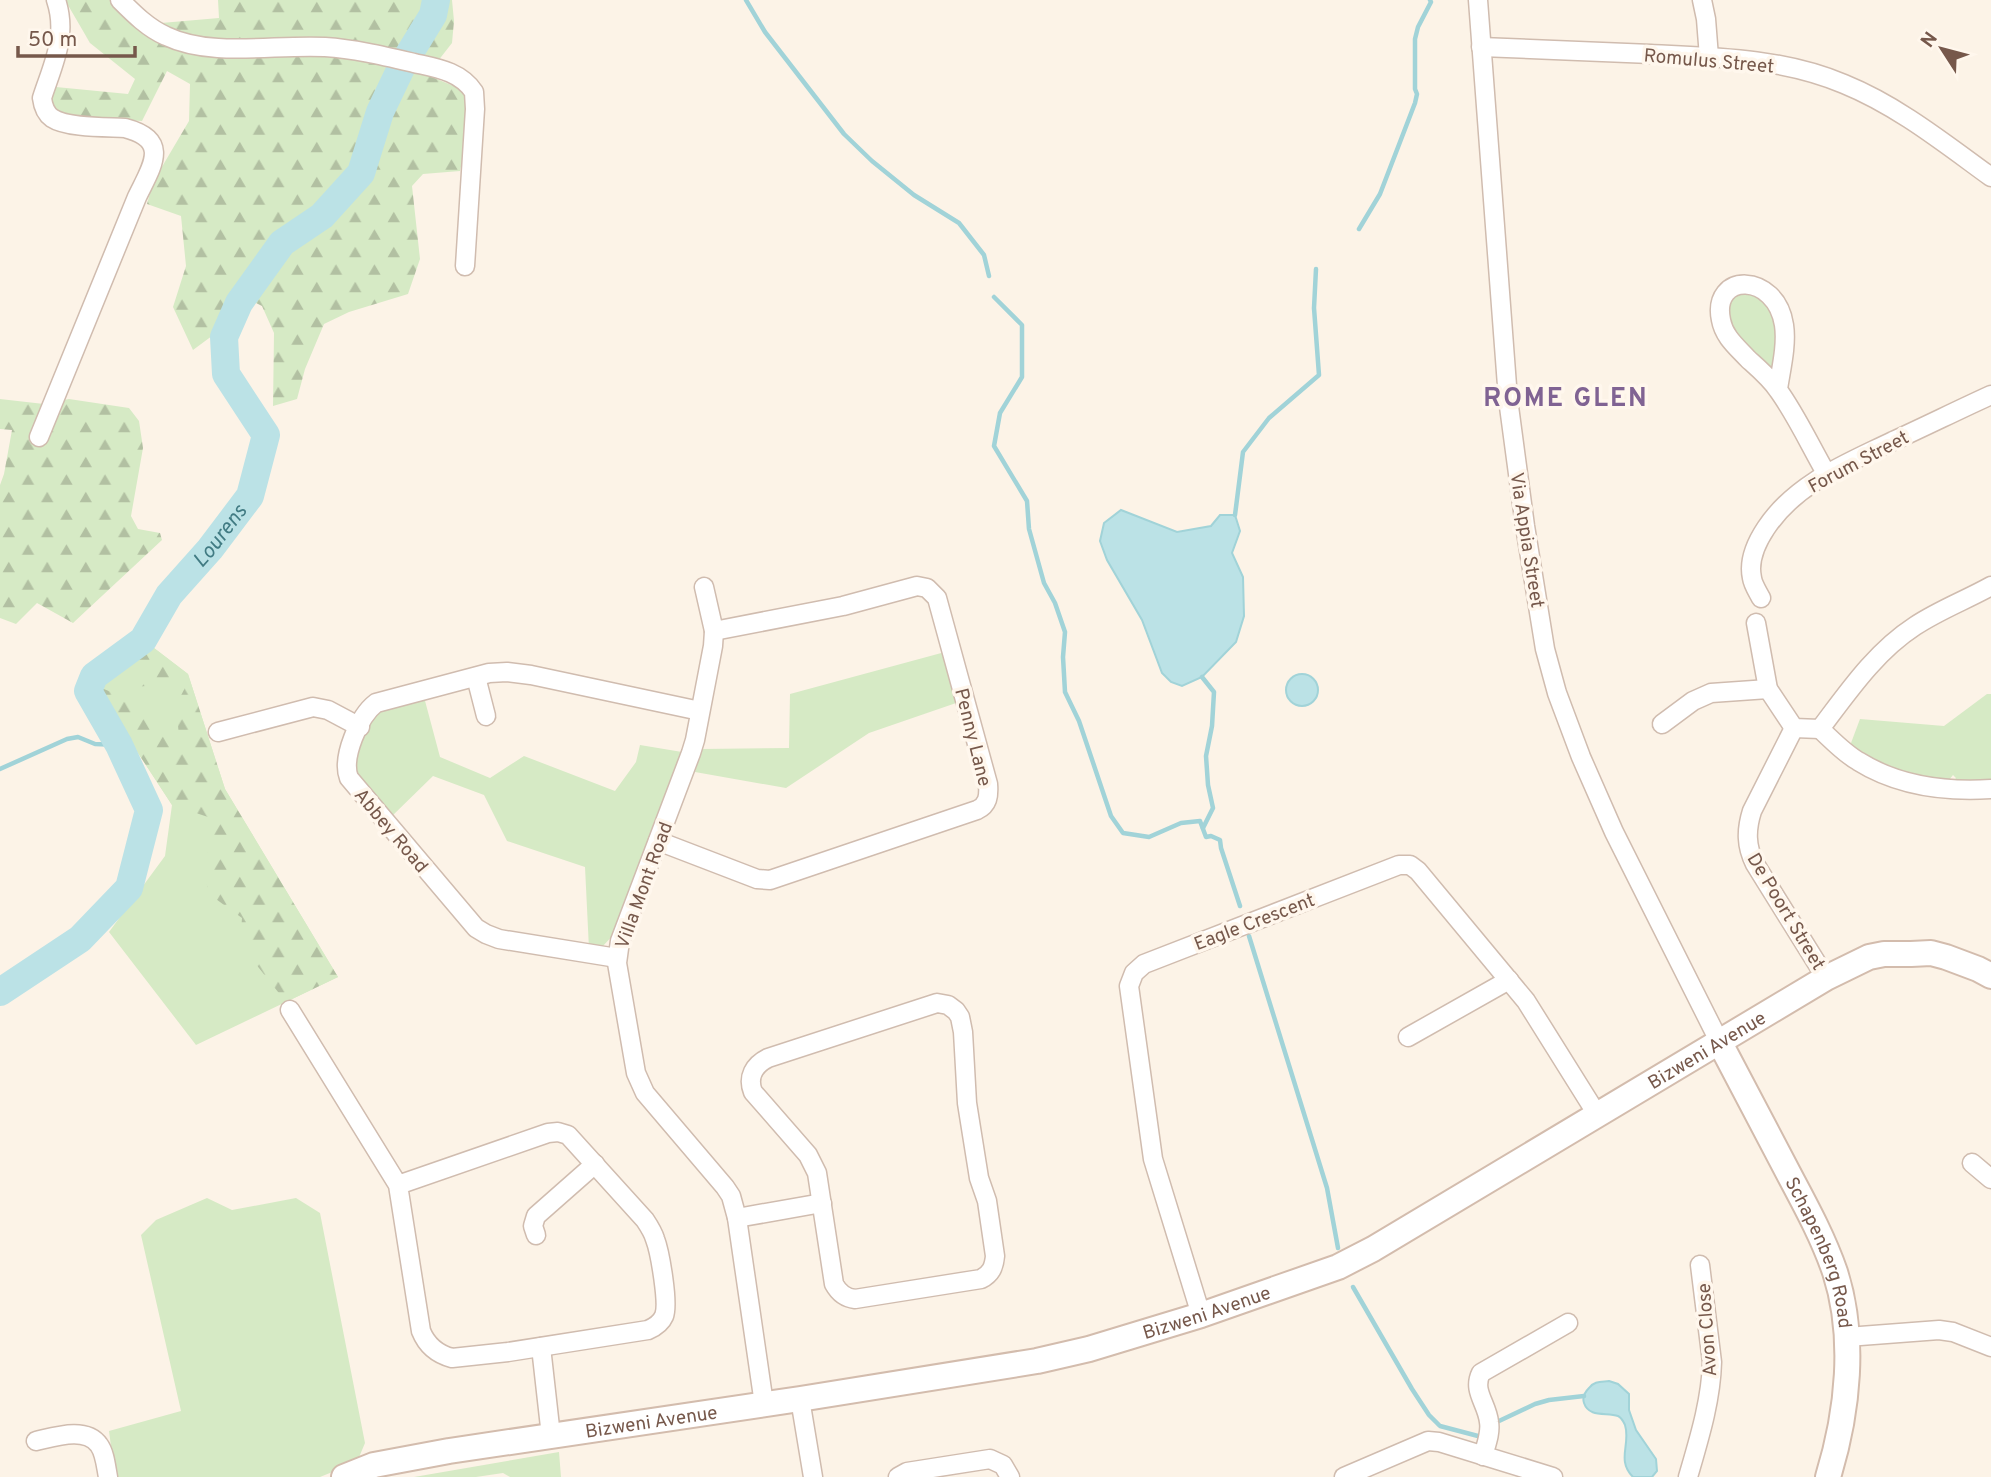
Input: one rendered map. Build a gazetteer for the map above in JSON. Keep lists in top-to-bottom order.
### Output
{
  "streets": {
    "street": [
      "Romulus Street",
      "Forum Street",
      "Via Appia Street",
      "Penny Lane",
      "Abbey Road",
      "Villa Mont Road",
      "De Poort Street",
      "Eagle Crescent",
      "Bizweni Avenue",
      "Schapenberg Road",
      "Avon Close"
    ]
  },
  "crossings": [
    ["Romulus Street", "Via Appia Street"],
    ["Via Appia Street", "Bizweni Avenue"],
    ["Via Appia Street", "Schapenberg Road"],
    ["Penny Lane", "Villa Mont Road"],
    ["Abbey Road", "Villa Mont Road"],
    ["Villa Mont Road", "Bizweni Avenue"],
    ["De Poort Street", "Bizweni Avenue"],
    ["Eagle Crescent", "Bizweni Avenue"],
    ["Bizweni Avenue", "Schapenberg Road"]
  ],
  "districts": ["ROME GLEN"],
  "water": ["Lourens"],
  "scale_bar": "50 m",
  "north": "top left"
}
